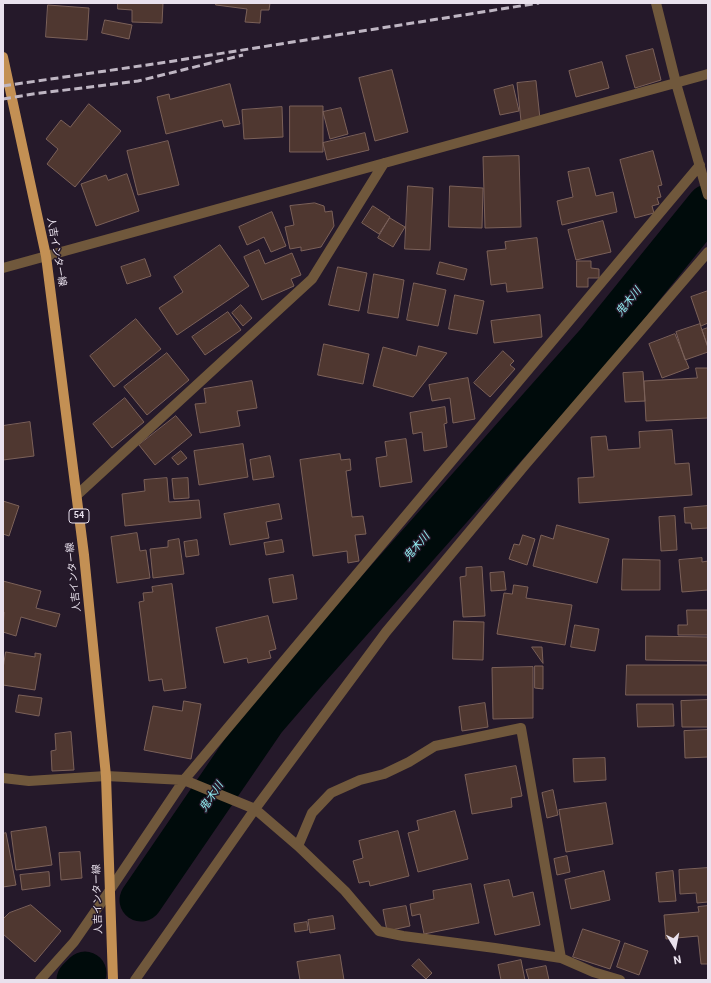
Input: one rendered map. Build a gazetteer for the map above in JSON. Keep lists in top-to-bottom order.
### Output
{
  "streets": {
    "main road": ["人吉インター線", "54"]
  },
  "water": ["鬼木川"],
  "north": "bottom"
}
